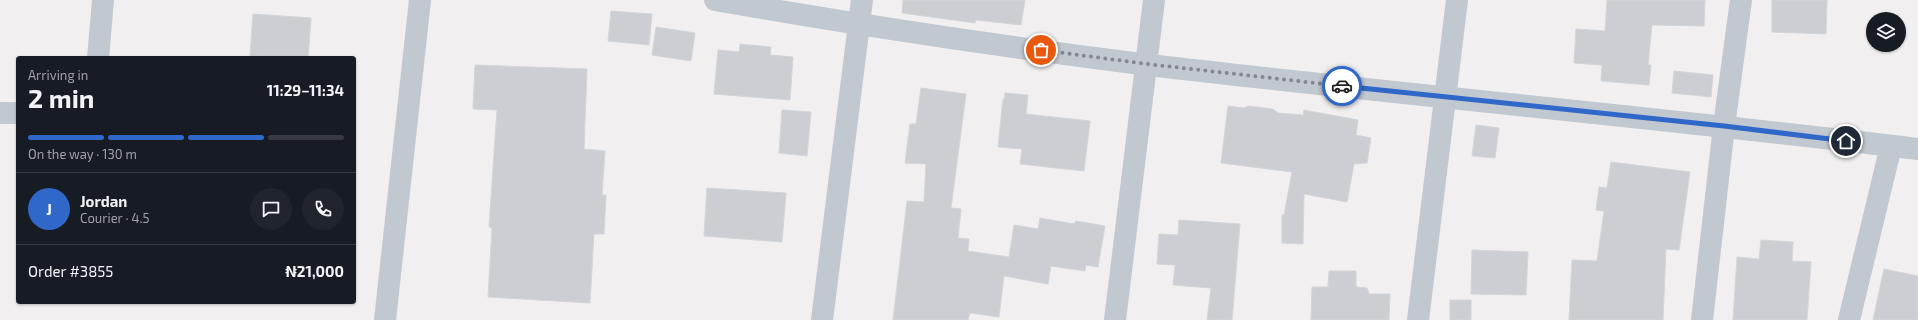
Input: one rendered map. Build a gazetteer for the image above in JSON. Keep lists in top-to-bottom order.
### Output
{
  "page": {
    "heading": ["2 min", "Arriving in", "11:29–11:34"],
    "panel": [
      "Jordan",
      "Courier · 4.5",
      "Order #3855",
      "₦21,000"
    ],
    "bar": "On the way · 130 m",
    "round": "J"
  }
}
